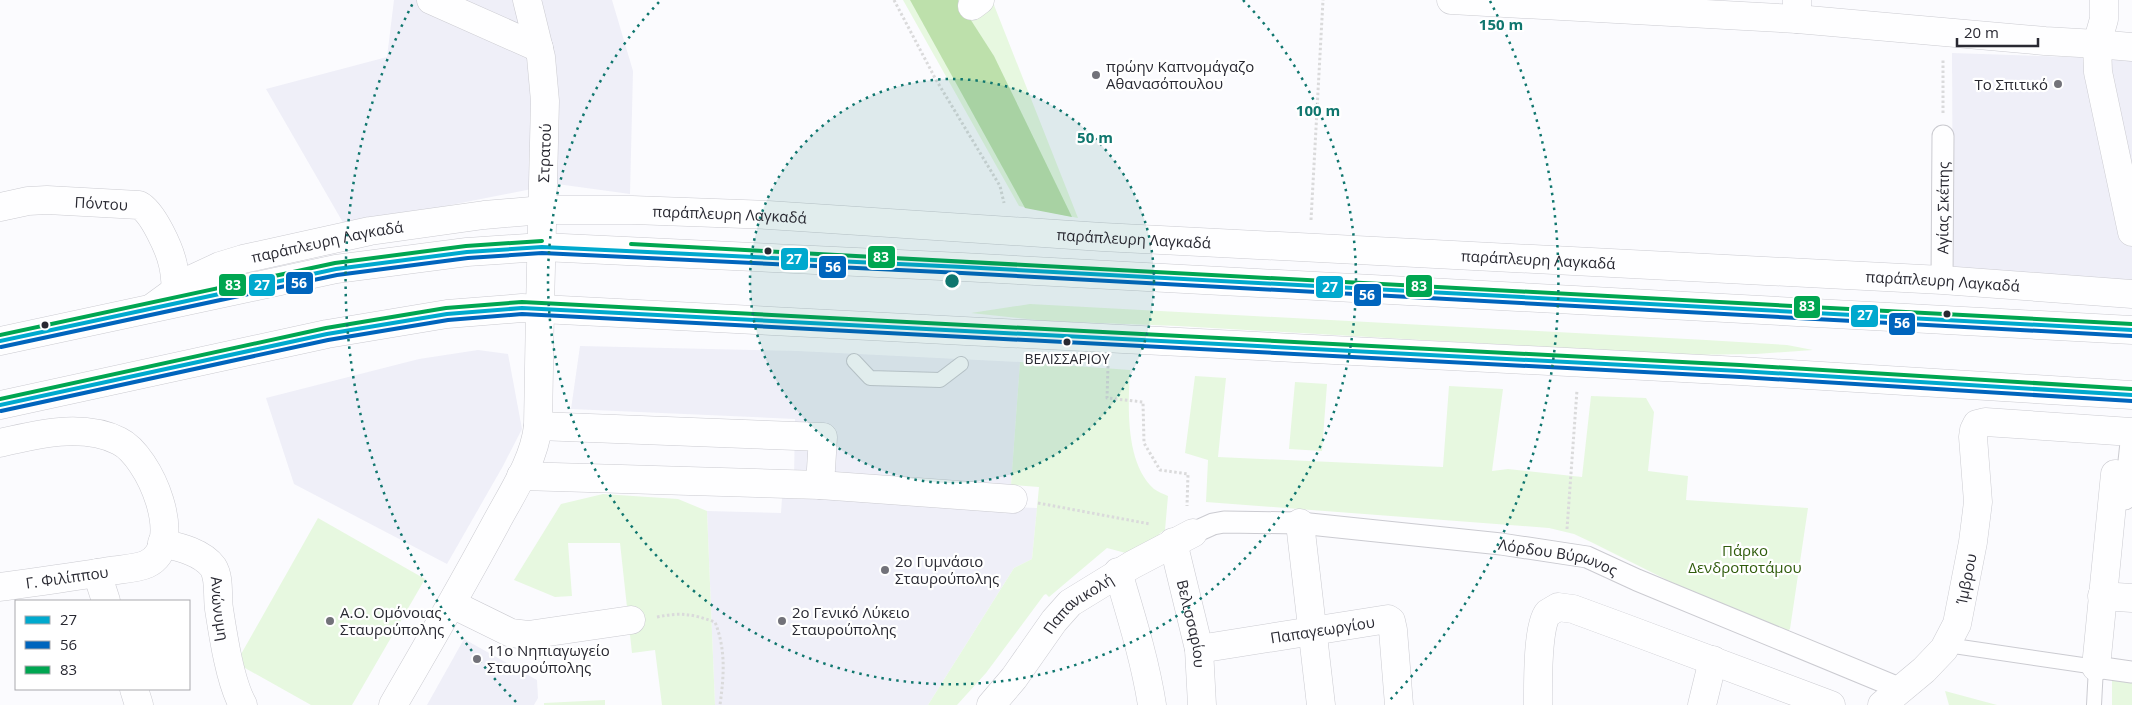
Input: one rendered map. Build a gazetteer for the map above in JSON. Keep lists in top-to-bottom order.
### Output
{
  "streets": {
    "main road": [
      "Στρατού",
      "Πόντου",
      "παράπλευρη Λαγκαδά",
      "Γ. Φιλίππου",
      "Ίμβρου",
      "Παπανικολή",
      "Ανώνυμη",
      "Βελισσαρίου",
      "Παπαγεωργίου"
    ],
    "street": ["Αγίας Σκέπης", "Λόρδου Βύρωνος"]
  },
  "crossings": [
    ["Στρατού", "παράπλευρη Λαγκαδά"],
    ["Πόντου", "παράπλευρη Λαγκαδά"],
    ["Αγίας Σκέπης", "παράπλευρη Λαγκαδά"],
    ["Λόρδου Βύρωνος", "Ίμβρου"],
    ["Λόρδου Βύρωνος", "Παπανικολή"],
    ["Λόρδου Βύρωνος", "Βελισσαρίου"],
    ["Γ. Φιλίππου", "Ανώνυμη"],
    ["Παπανικολή", "Βελισσαρίου"],
    ["Βελισσαρίου", "Παπαγεωργίου"]
  ],
  "parks": ["Πάρκο Δενδροποτάμου"],
  "places": [
    "πρώην Καπνομάγαζο Αθανασόπουλου",
    "Το Σπιτικό",
    "ΒΕΛΙΣΣΑΡΙΟΥ",
    "2ο Γυμνάσιο Σταυρούπολης",
    "Α.Ο. Ομόνοιας Σταυρούπολης",
    "2ο Γενικό Λύκειο Σταυρούπολης",
    "11ο Νηπιαγωγείο Σταυρούπολης"
  ],
  "lines": ["transit line 83", "transit line 27", "transit line 56"],
  "legend": ["27", "56", "83"],
  "scale_bar": "20 m",
  "rings": ["150 m", "100 m", "50 m"]
}
